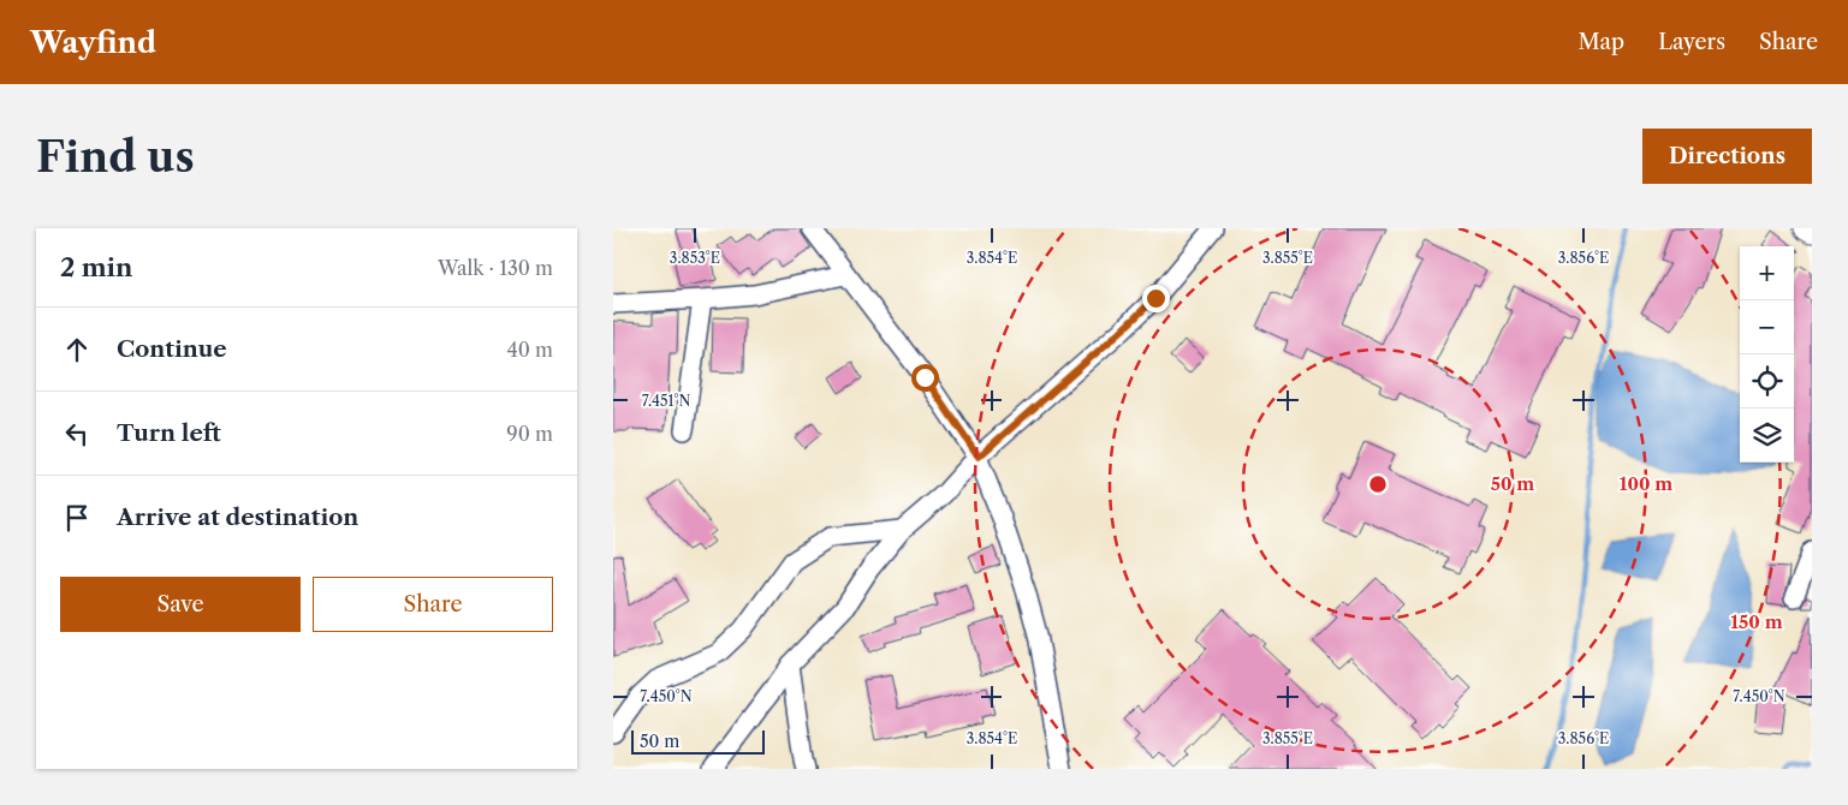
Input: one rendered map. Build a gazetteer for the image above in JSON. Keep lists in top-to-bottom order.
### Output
{
  "scale_bar": "50 m",
  "page": {
    "header": "Wayfind",
    "nav": ["Map", "Layers", "Share"],
    "buttons": [
      "Directions",
      ["Save", "Share"]
    ],
    "title": "Find us",
    "heading": ["2 min", "Walk · 130 m"],
    "map_buttons": ["+", "−"],
    "list": [
      ["Continue", "40 m"],
      ["Turn left", "90 m"],
      "Arrive at destination"
    ],
    "scale": "50 m"
  },
  "coordinates": [
    "3.853°E",
    "3.854°E",
    "3.855°E",
    "3.856°E",
    "7.451°N",
    "7.450°N"
  ],
  "rings": ["50 m", "100 m", "150 m"]
}
